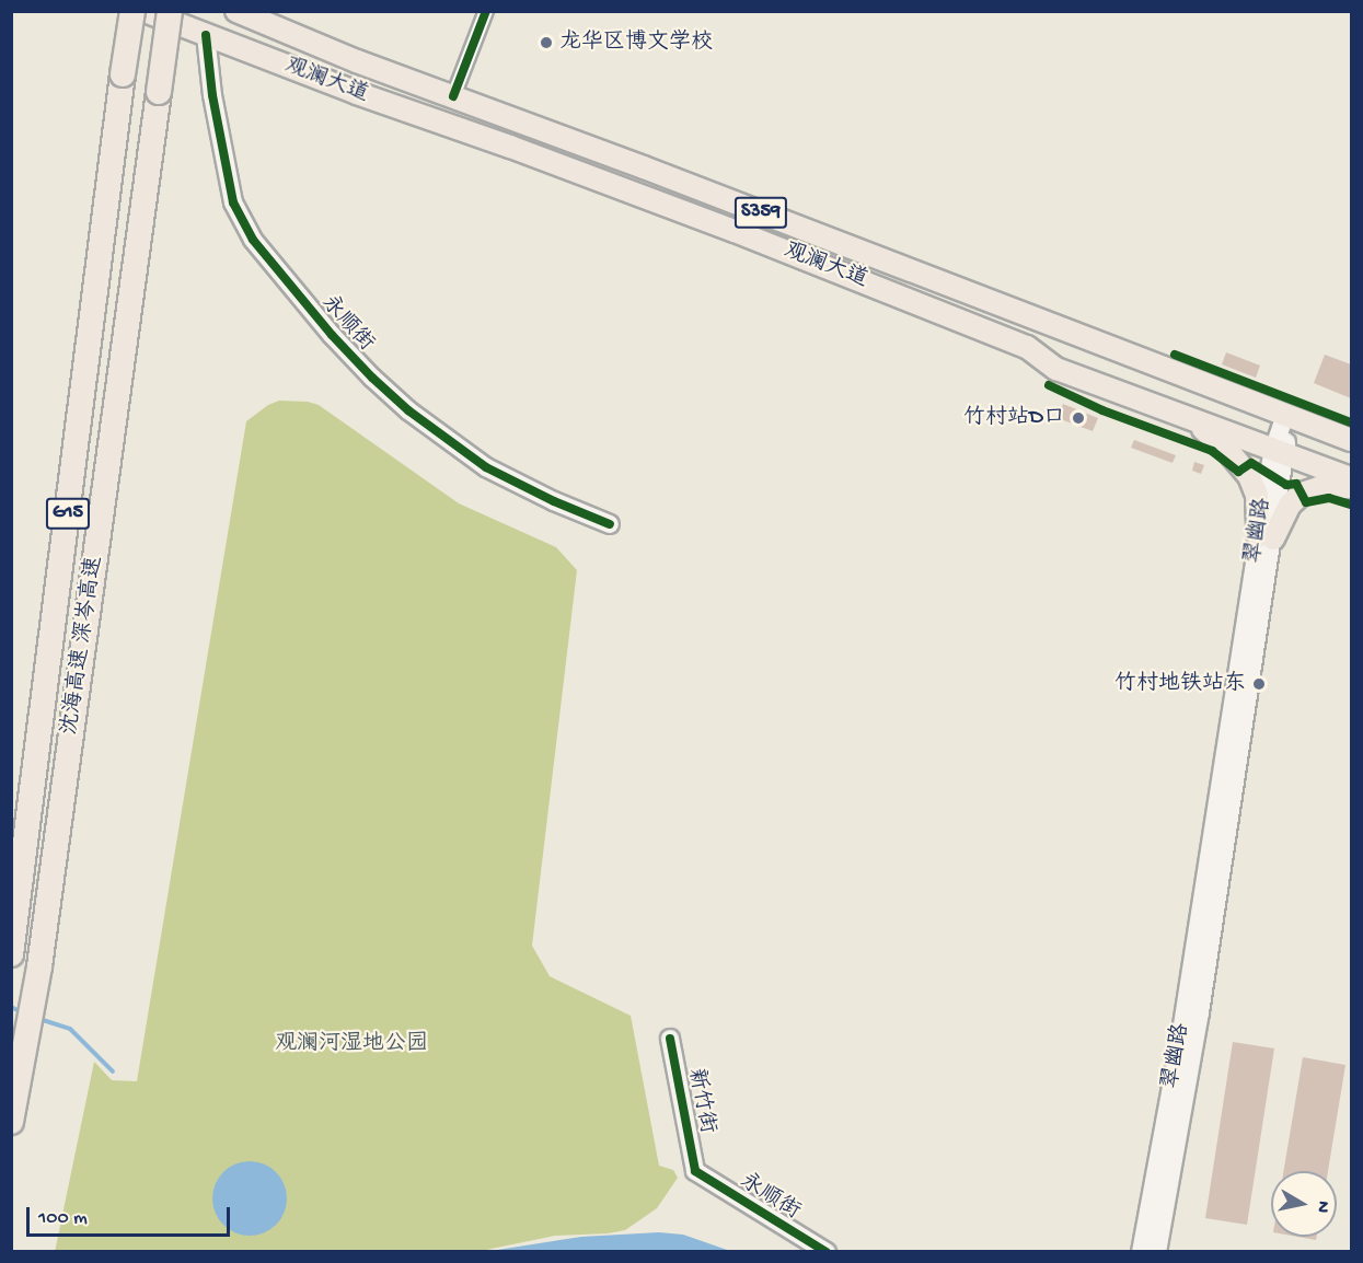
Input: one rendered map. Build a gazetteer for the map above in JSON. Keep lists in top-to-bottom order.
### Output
{
  "streets": {
    "highway": ["G15", "沈海高速 深岑高速"],
    "main road": [
      "观澜大道",
      "S359",
      "永顺街",
      "翠幽路",
      "新竹街"
    ]
  },
  "crossings": [
    ["观澜大道", "永顺街"],
    ["观澜大道", "翠幽路"],
    ["观澜大道", "沈海高速 深岑高速"],
    ["永顺街", "新竹街"]
  ],
  "parks": ["观澜河湿地公园"],
  "places": ["龙华区博文学校", "竹村站D口", "竹村地铁站东"],
  "scale_bar": "100 m",
  "north": "right"
}
